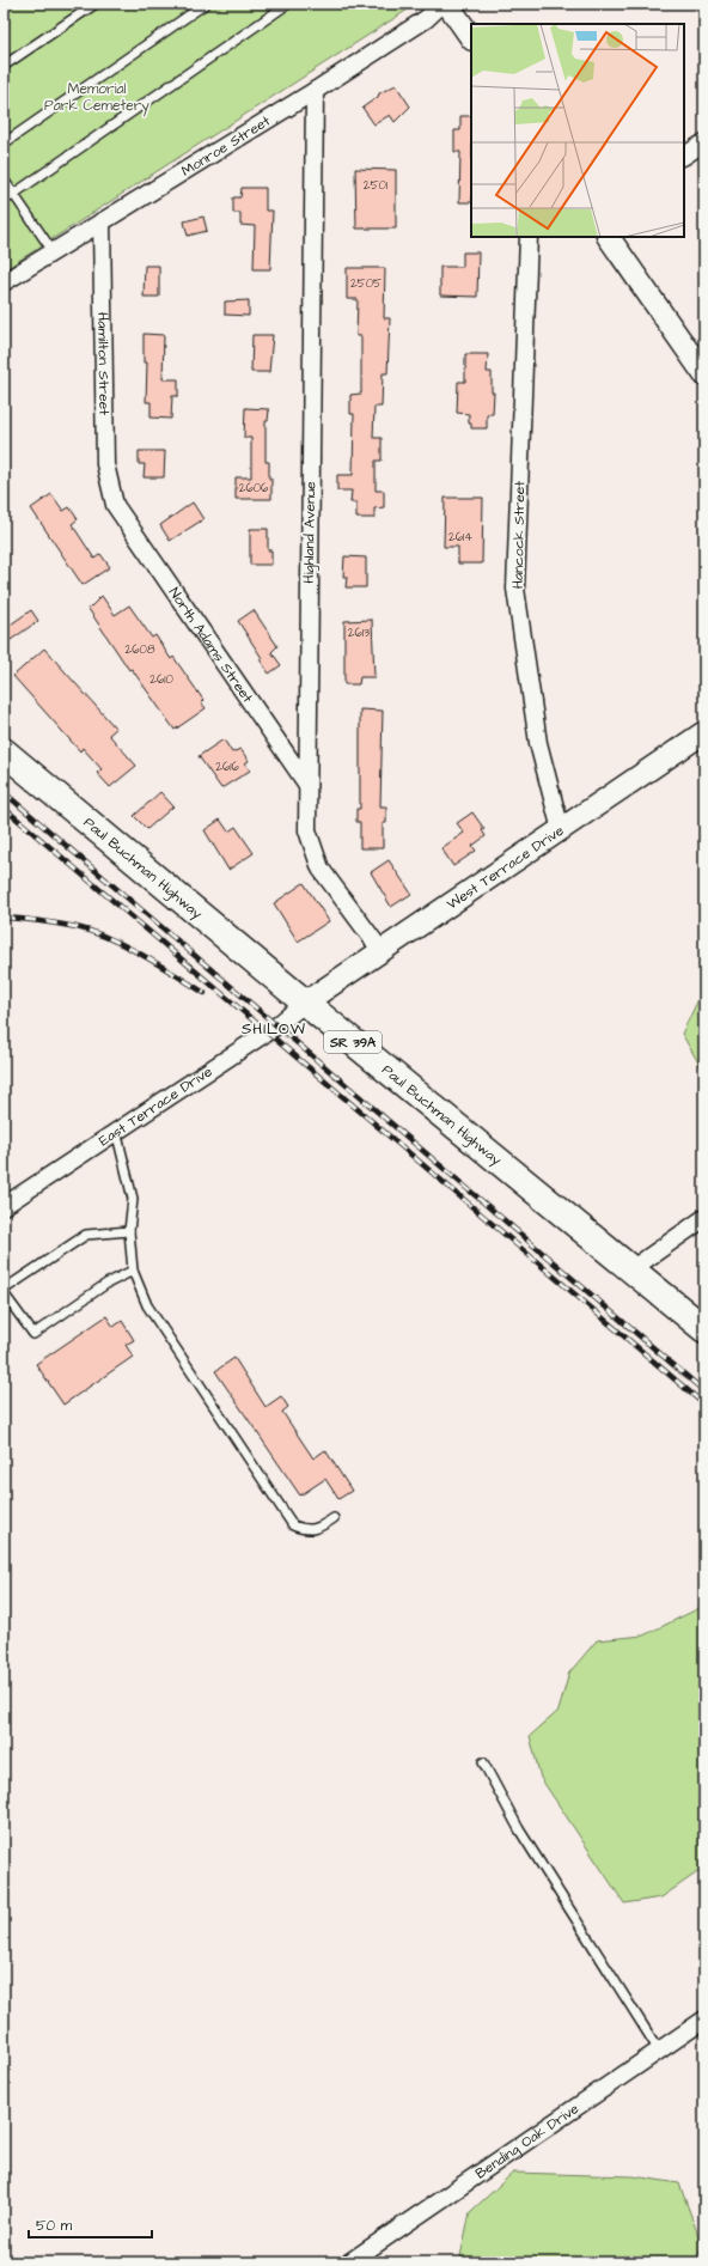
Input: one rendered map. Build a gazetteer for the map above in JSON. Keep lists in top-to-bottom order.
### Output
{
  "streets": {
    "main road": ["Paul Buchman Highway", "SR 39A"],
    "street": [
      "Monroe Street",
      "Hamilton Street",
      "Highland Avenue",
      "Hancock Street",
      "North Adams Street",
      "West Terrace Drive",
      "East Terrace Drive",
      "Bending Oak Drive"
    ]
  },
  "crossings": [
    ["Monroe Street", "Hamilton Street"],
    ["Monroe Street", "Highland Avenue"],
    ["Hamilton Street", "North Adams Street"],
    ["Highland Avenue", "North Adams Street"],
    ["Highland Avenue", "West Terrace Drive"],
    ["Hancock Street", "West Terrace Drive"],
    ["Paul Buchman Highway", "West Terrace Drive"],
    ["Paul Buchman Highway", "East Terrace Drive"],
    ["West Terrace Drive", "East Terrace Drive"]
  ],
  "districts": ["SHILOW"],
  "parks": ["Memorial Park Cemetery"],
  "house_numbers": [
    "2501",
    "2505",
    "2606",
    "2614",
    "2613",
    "2608",
    "2610",
    "2616"
  ],
  "scale_bar": "50 m"
}
